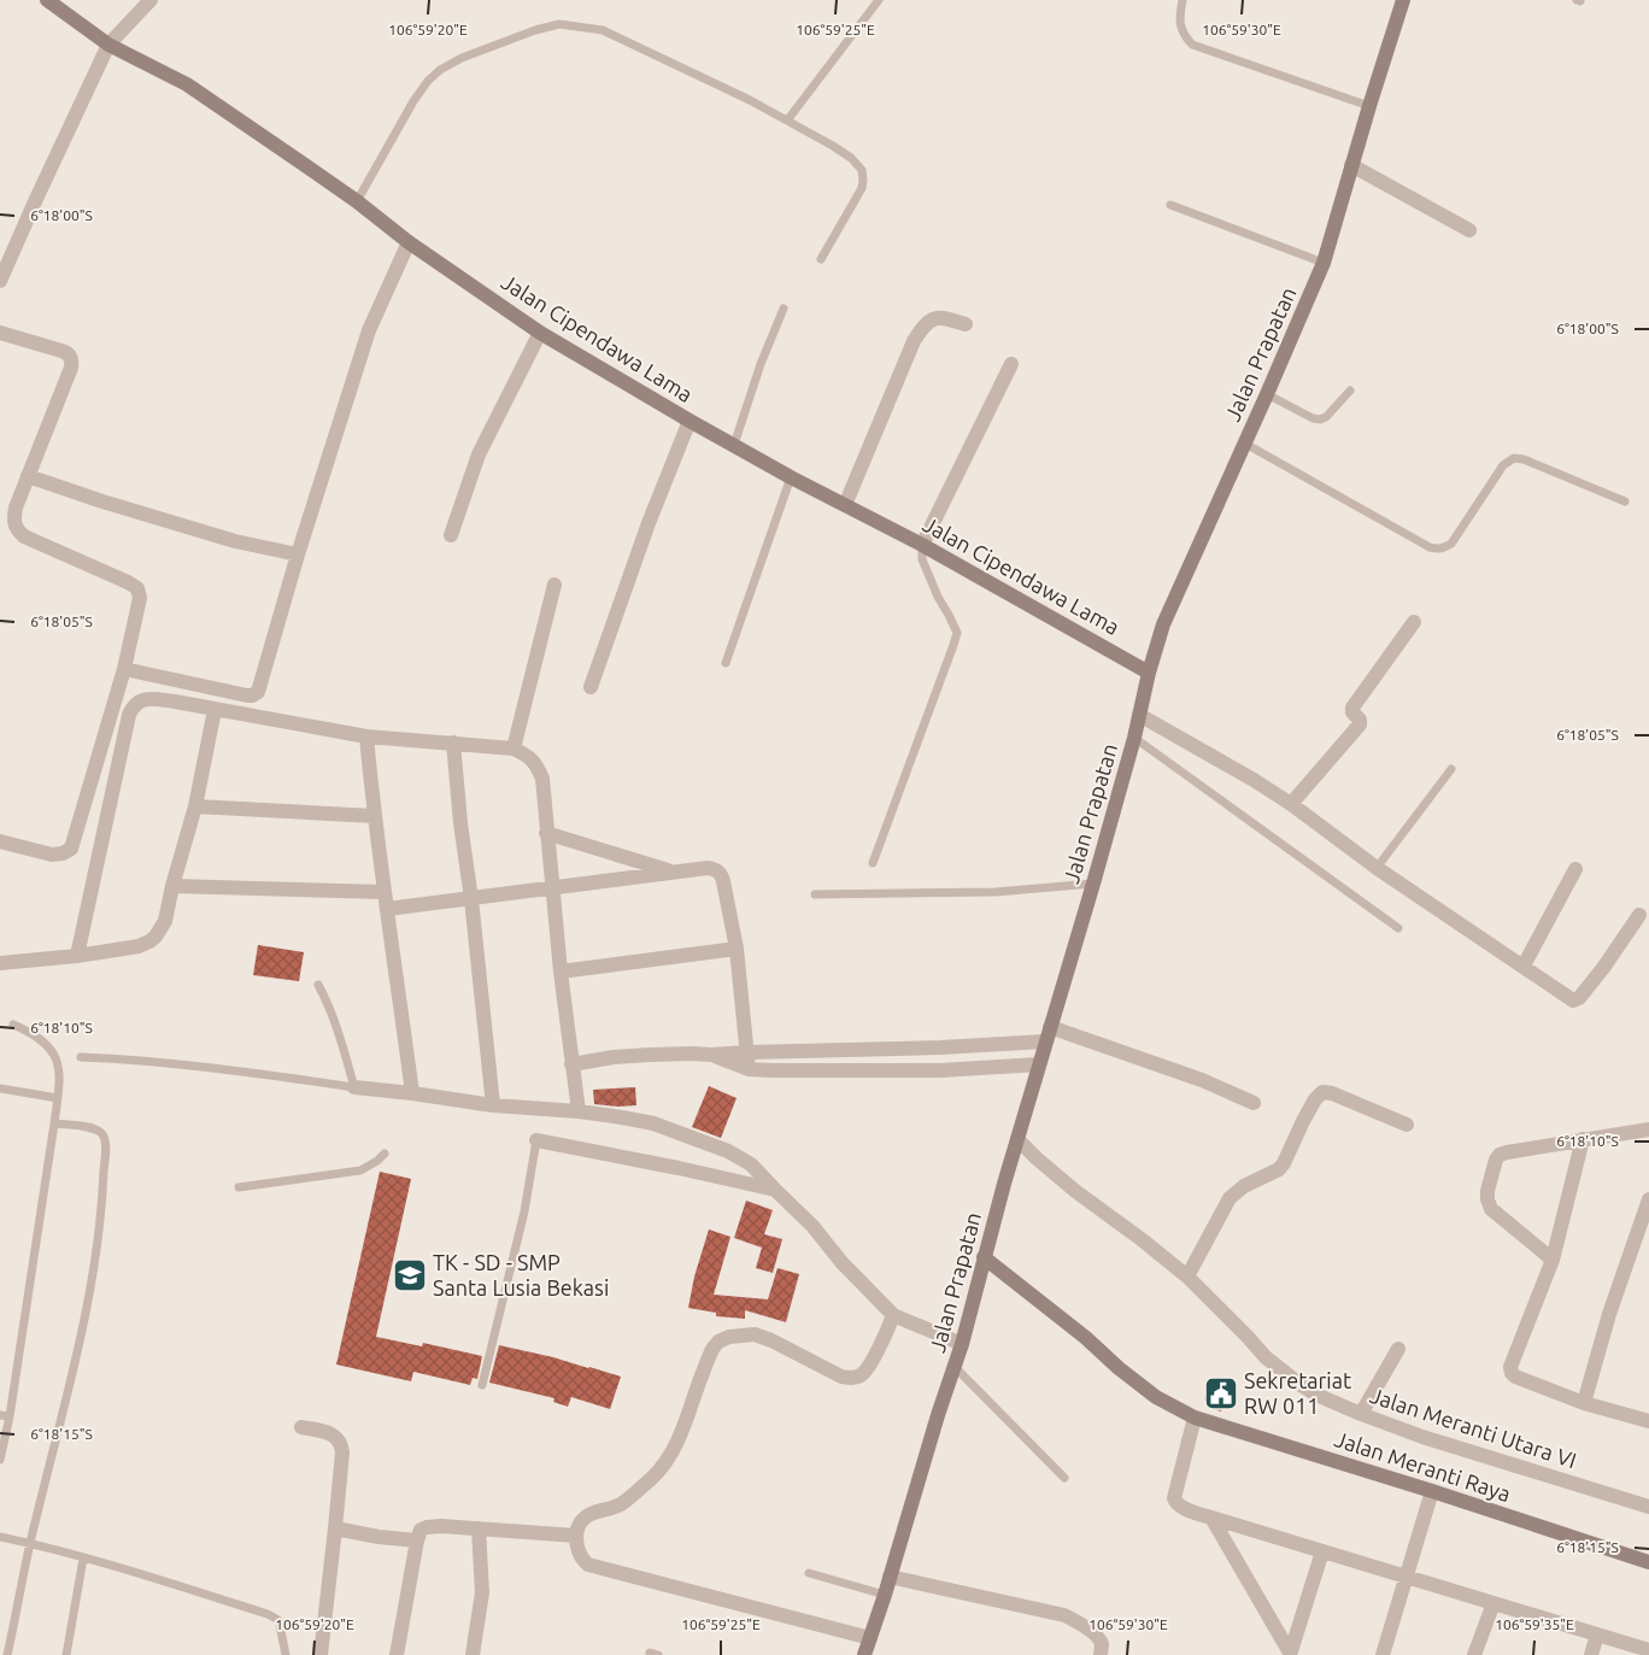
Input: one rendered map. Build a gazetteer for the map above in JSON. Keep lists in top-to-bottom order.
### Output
{
  "streets": {
    "street": [
      "Jalan Cipendawa Lama",
      "Jalan Prapatan",
      "Jalan Meranti Utara VI",
      "Jalan Meranti Raya"
    ]
  },
  "crossings": [
    ["Jalan Cipendawa Lama", "Jalan Prapatan"],
    ["Jalan Prapatan", "Jalan Meranti Utara VI"],
    ["Jalan Prapatan", "Jalan Meranti Raya"]
  ],
  "places": {
    "school or university": ["TK - SD - SMP Santa Lusia Bekasi"],
    "public building": ["Sekretariat RW 011"]
  },
  "coordinates": [
    "106°59'20\"E",
    "106°59'25\"E",
    "106°59'30\"E",
    "6°18'00\"S",
    "6°18'05\"S",
    "6°18'10\"S",
    "6°18'15\"S",
    "106°59'35\"E"
  ]
}
